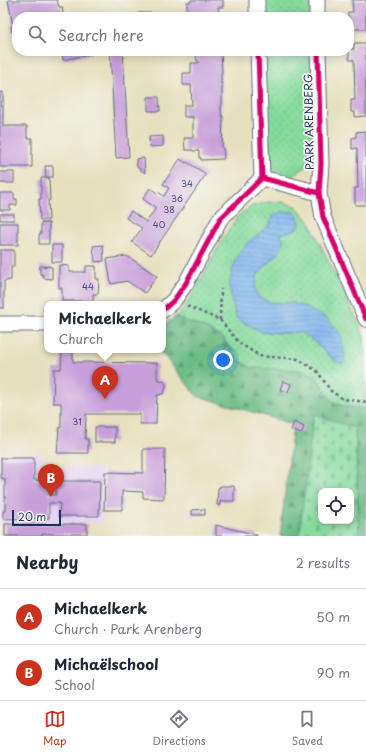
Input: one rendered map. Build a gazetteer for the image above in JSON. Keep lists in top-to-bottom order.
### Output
{
  "streets": {
    "street": ["PARK ARENBERG"]
  },
  "house_numbers": [
    "34",
    "36",
    "38",
    "40",
    "44",
    "31"
  ],
  "scale_bar": "20 m",
  "page": {
    "search": "Search here",
    "popup": ["Michaelkerk", "Church"],
    "pins": ["A", "B"],
    "scale": "20 m",
    "heading": ["Nearby", "2 results"],
    "list": [
      {
        "mark": "A",
        "name": "Michaelkerk",
        "note": "Church · Park Arenberg",
        "value": "50 m"
      },
      {
        "mark": "B",
        "name": "Michaëlschool",
        "note": "School",
        "value": "90 m"
      }
    ],
    "nav": ["Map", "Directions", "Saved"]
  }
}
